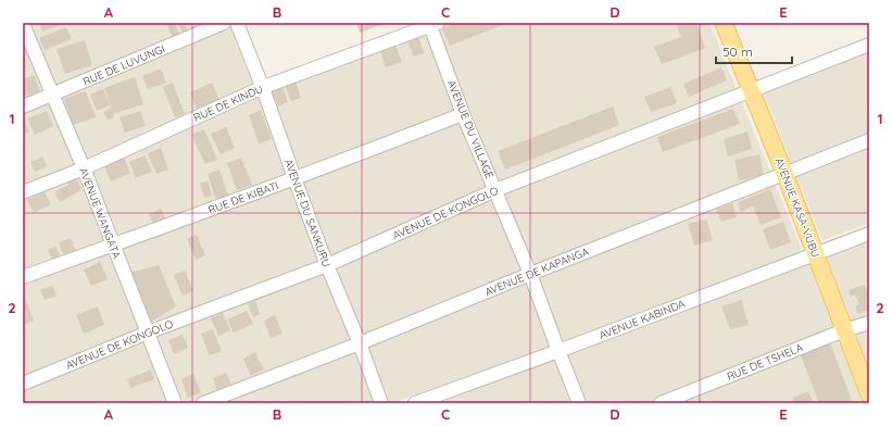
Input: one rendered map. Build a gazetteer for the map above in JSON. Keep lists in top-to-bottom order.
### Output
{
  "streets": {
    "main road": ["AVENUE KASA-VUBU"],
    "street": [
      "RUE DE LUVUNGI",
      "RUE DE KINDU",
      "AVENUE DU VILLAGE",
      "RUE DE KIBATI",
      "AVENUE WANGATA",
      "AVENUE DU SANKURU",
      "AVENUE DE KONGOLO",
      "AVENUE DE KAPANGA",
      "AVENUE KABINDA",
      "RUE DE TSHELA"
    ]
  },
  "crossings": [
    ["RUE DE LUVUNGI", "AVENUE WANGATA"],
    ["RUE DE KINDU", "AVENUE DU VILLAGE"],
    ["RUE DE KINDU", "AVENUE WANGATA"],
    ["RUE DE KINDU", "AVENUE DU SANKURU"],
    ["AVENUE DU VILLAGE", "RUE DE KIBATI"],
    ["AVENUE DU VILLAGE", "AVENUE DE KONGOLO"],
    ["AVENUE DU VILLAGE", "AVENUE DE KAPANGA"],
    ["AVENUE DU VILLAGE", "AVENUE KABINDA"],
    ["RUE DE KIBATI", "AVENUE WANGATA"],
    ["RUE DE KIBATI", "AVENUE DU SANKURU"],
    ["AVENUE KASA-VUBU", "AVENUE DE KONGOLO"],
    ["AVENUE KASA-VUBU", "AVENUE DE KAPANGA"],
    ["AVENUE KASA-VUBU", "AVENUE KABINDA"],
    ["AVENUE KASA-VUBU", "RUE DE TSHELA"],
    ["AVENUE WANGATA", "AVENUE DE KONGOLO"],
    ["AVENUE DU SANKURU", "AVENUE DE KONGOLO"],
    ["AVENUE DU SANKURU", "AVENUE DE KAPANGA"]
  ],
  "scale_bar": "50 m",
  "grid": {
    "columns": [
      "A",
      "B",
      "C",
      "D",
      "E"
    ],
    "rows": ["1", "2"]
  }
}
